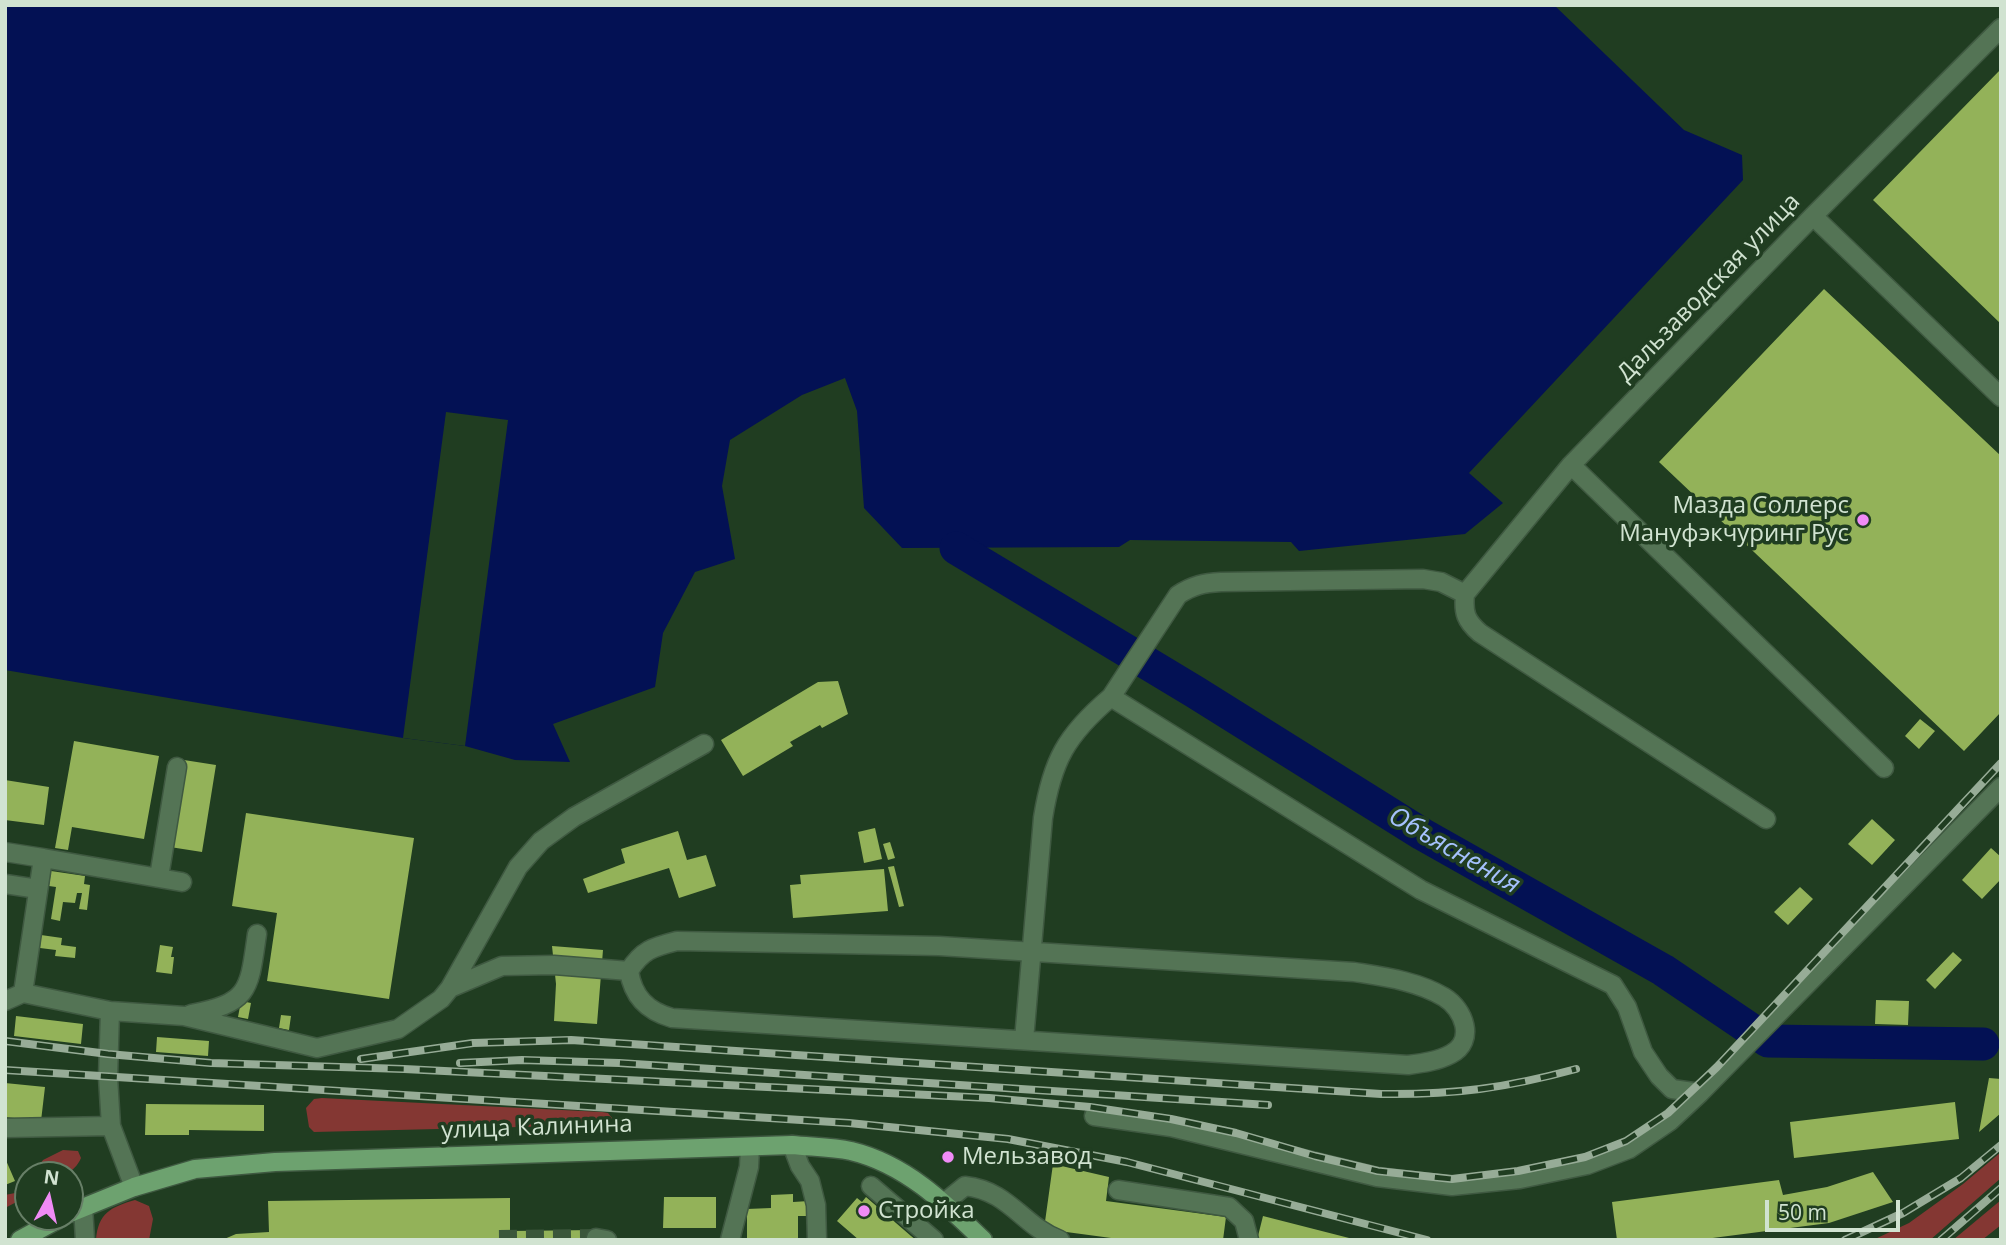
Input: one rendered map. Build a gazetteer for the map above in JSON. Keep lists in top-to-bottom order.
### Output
{
  "streets": {
    "main road": ["улица Калинина"],
    "street": ["Дальзаводская улица"]
  },
  "water": ["Объяснения"],
  "places": ["Мазда Соллерс Мануфэкчуринг Рус", "Мельзавод", "Стройка"],
  "scale_bar": "50 m",
  "north": "top"
}
